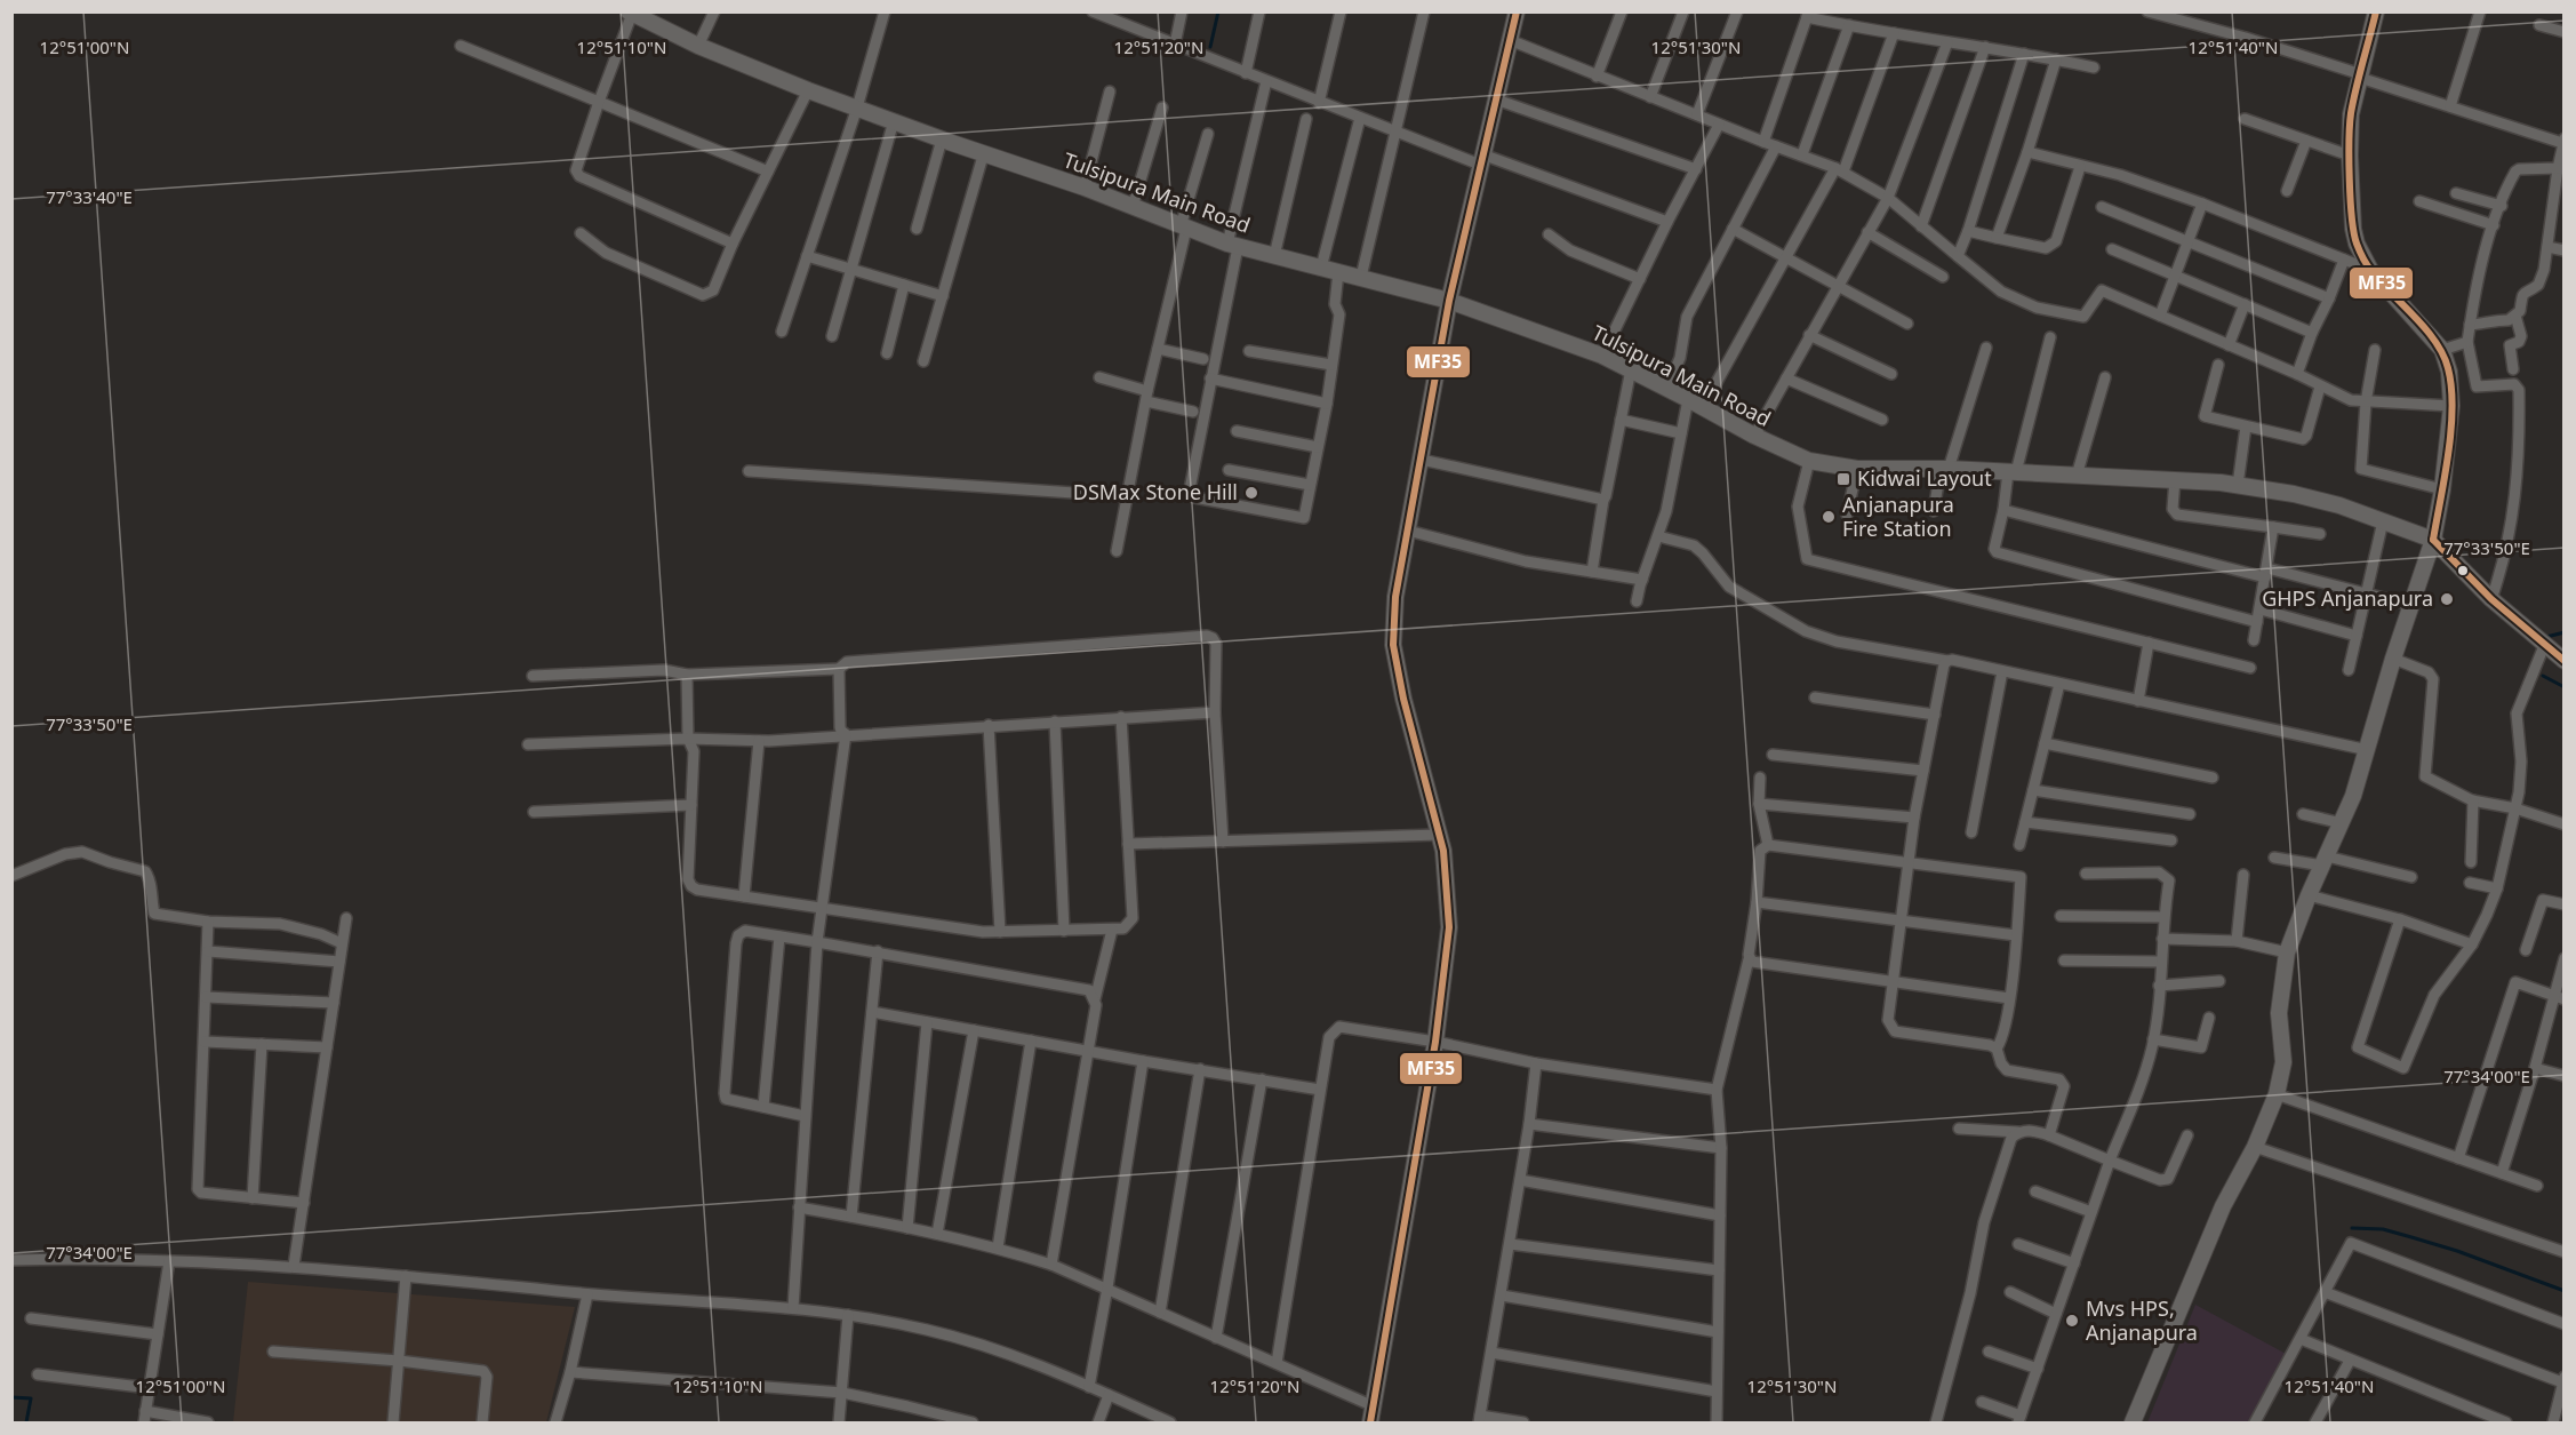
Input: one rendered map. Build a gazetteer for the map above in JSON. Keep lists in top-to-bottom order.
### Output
{
  "streets": {
    "street": ["Tulsipura Main Road"]
  },
  "places": {
    "transit": ["Kidwai Layout"],
    "other": [
      "DSMax Stone Hill",
      "Anjanapura Fire Station",
      "GHPS Anjanapura",
      "Mvs HPS, Anjanapura"
    ]
  },
  "lines": ["transit line MF35"],
  "coordinates": [
    "12°51'00\"N",
    "12°51'10\"N",
    "12°51'20\"N",
    "12°51'30\"N",
    "12°51'40\"N",
    "77°33'40\"E",
    "77°33'50\"E",
    "77°34'00\"E"
  ]
}
